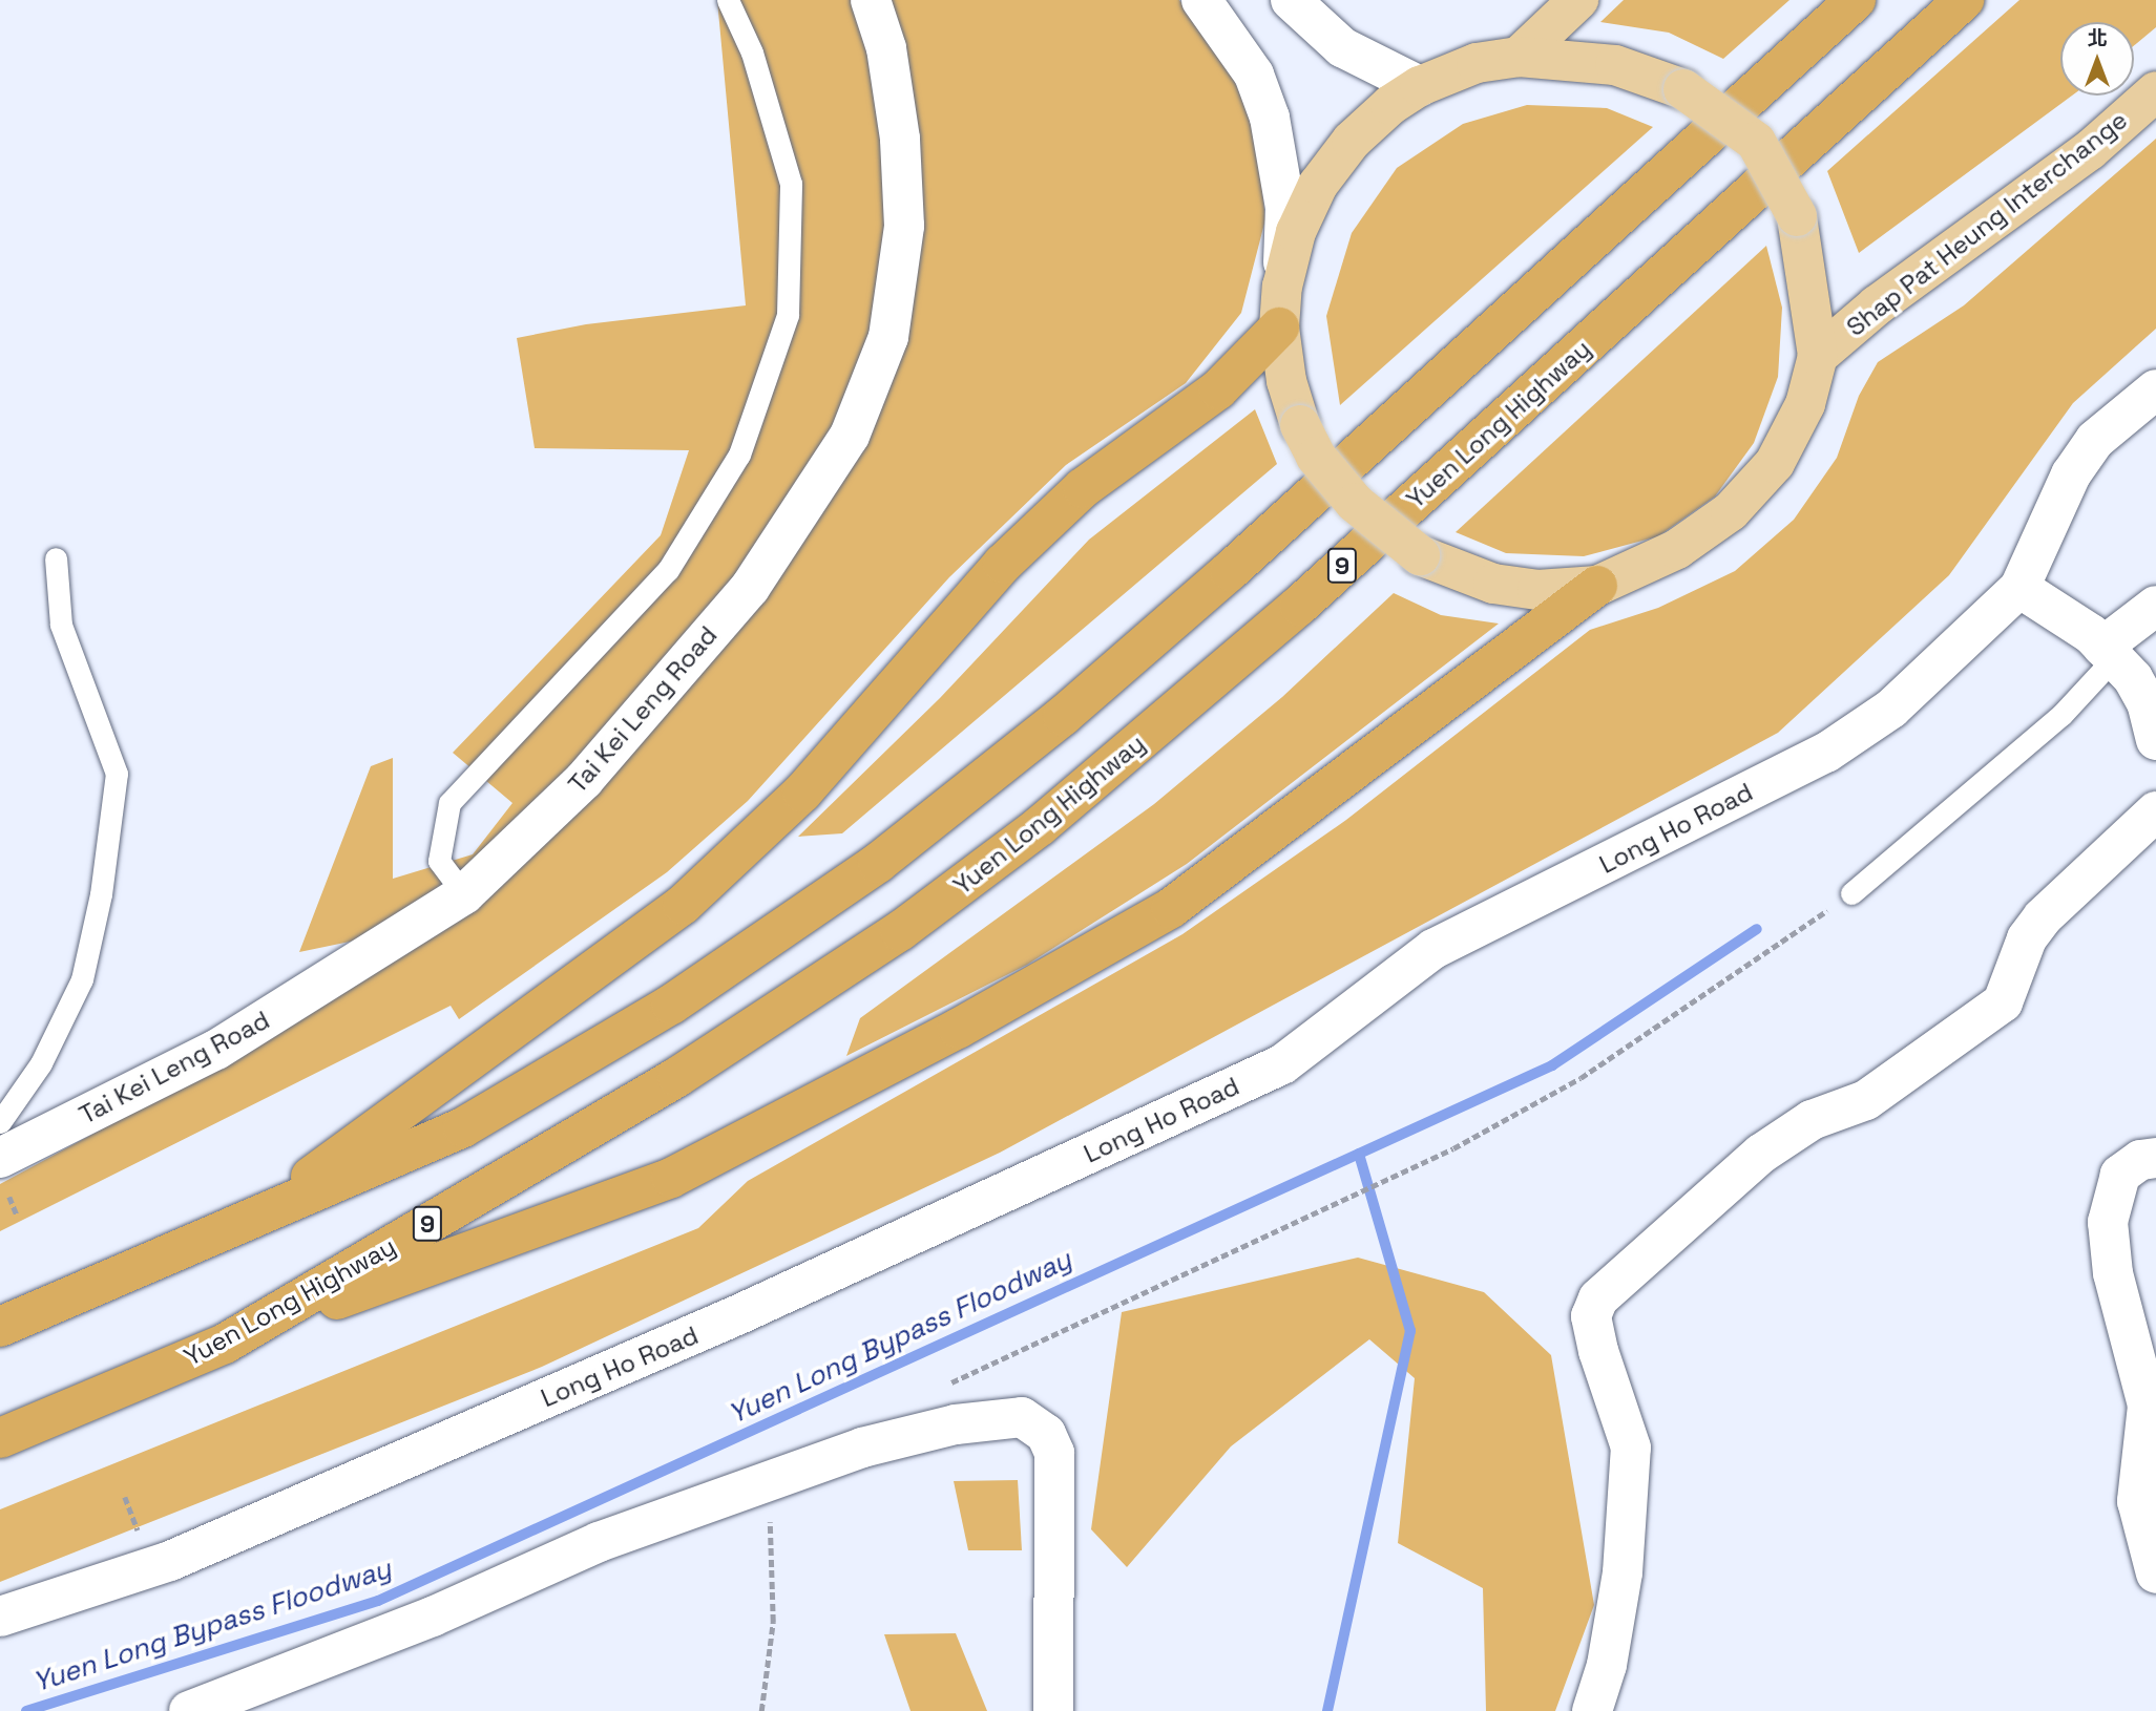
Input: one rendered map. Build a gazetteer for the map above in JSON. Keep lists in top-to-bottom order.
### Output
{
  "streets": {
    "highway": ["Yuen Long Highway", "9"],
    "main road": ["Shap Pat Heung Interchange"],
    "street": ["Tai Kei Leng Road", "Long Ho Road"]
  },
  "water": ["Yuen Long Bypass Floodway"],
  "north": "top"
}
